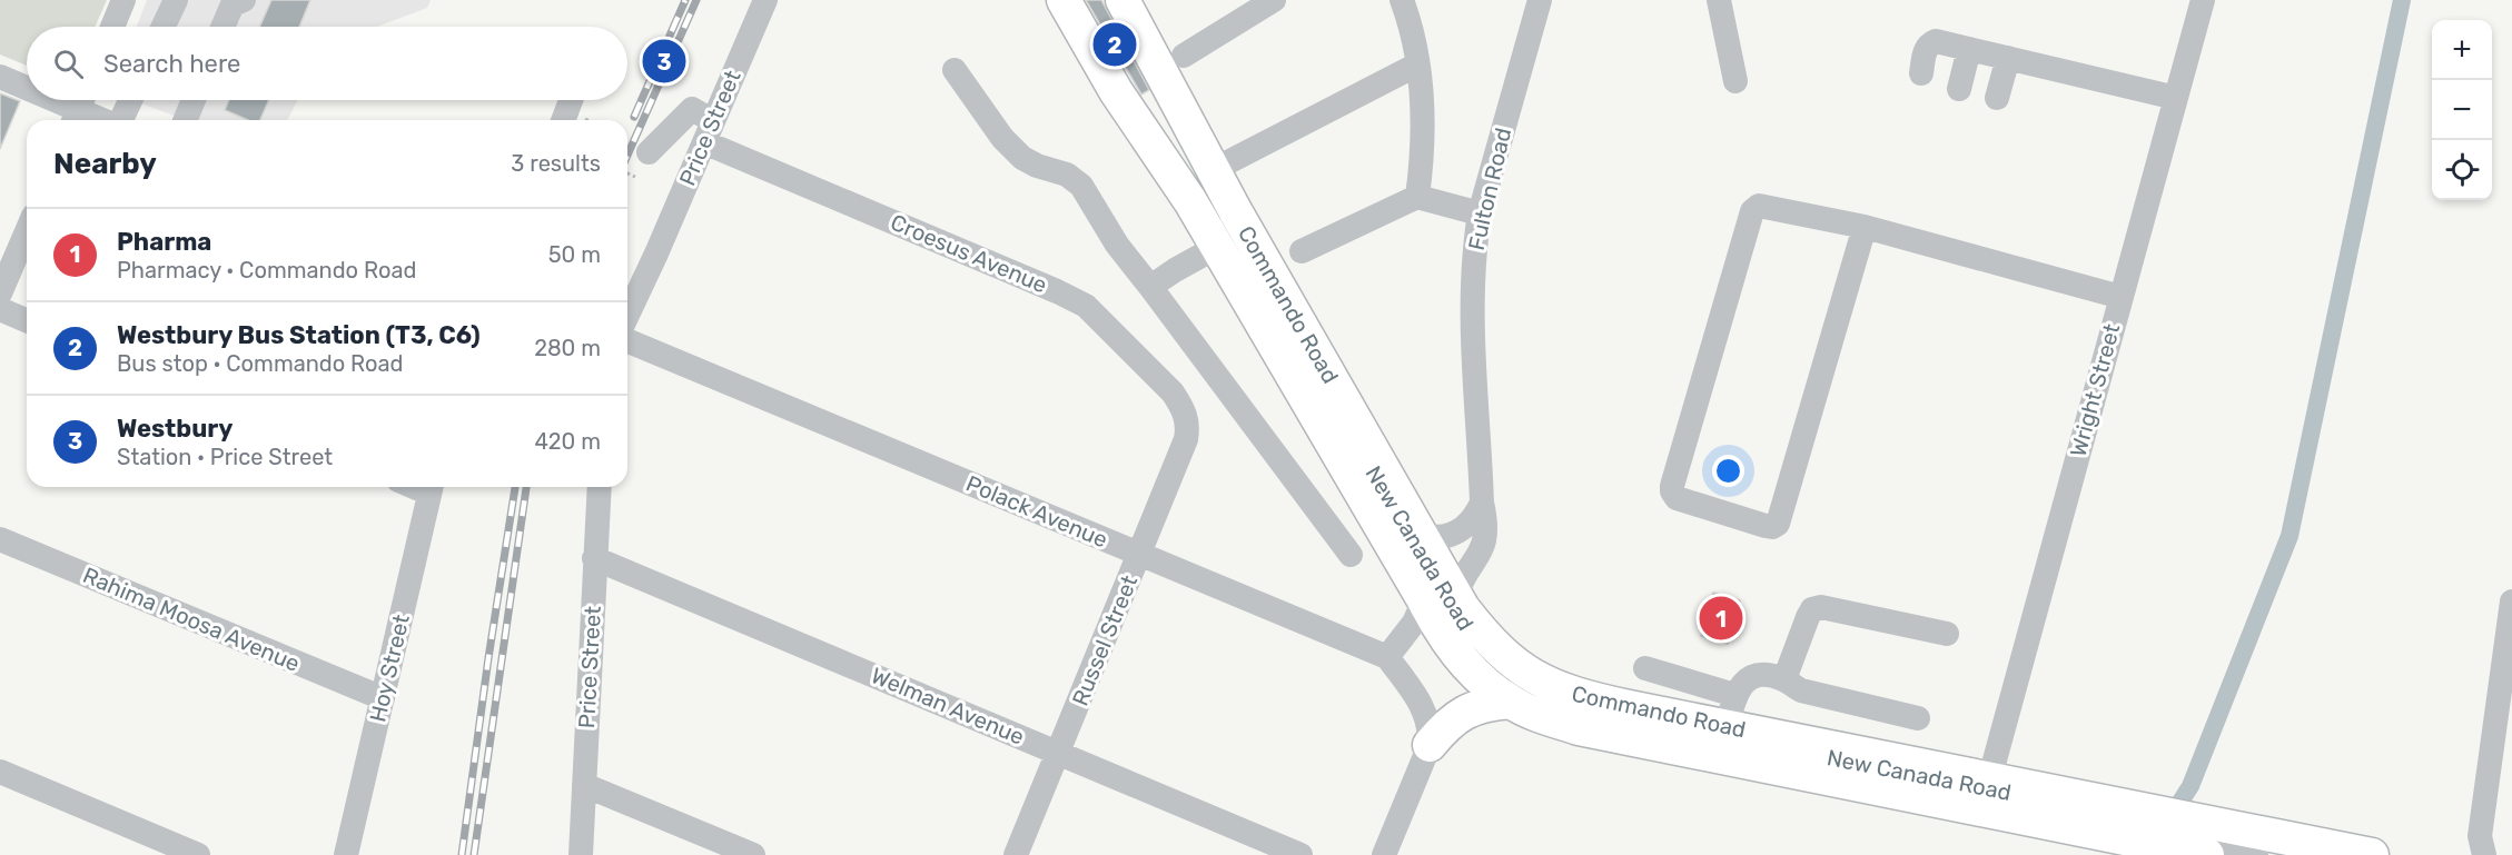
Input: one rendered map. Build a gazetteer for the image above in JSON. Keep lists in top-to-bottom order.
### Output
{
  "streets": {
    "main road": ["Commando Road"],
    "street": [
      "Price Street",
      "Fulton Road",
      "Croesus Avenue",
      "Wright Street",
      "Polack Avenue",
      "New Canada Road",
      "Rahima Moosa Avenue",
      "Russel Street",
      "Hoy Street",
      "Welman Avenue"
    ]
  },
  "crossings": [
    ["Price Street", "Croesus Avenue"],
    ["Price Street", "Welman Avenue"],
    ["Fulton Road", "Commando Road"],
    ["Fulton Road", "Polack Avenue"],
    ["Croesus Avenue", "Russel Street"],
    ["Commando Road", "Wright Street"],
    ["Polack Avenue", "Russel Street"],
    ["Rahima Moosa Avenue", "Hoy Street"],
    ["Russel Street", "Welman Avenue"]
  ],
  "page": {
    "map_buttons": ["+", "−"],
    "pins": ["2", "3", "1"],
    "search": "Search here",
    "heading": ["Nearby", "3 results"],
    "list": [
      {
        "mark": "1",
        "name": "Pharma",
        "note": "Pharmacy · Commando Road",
        "value": "50 m"
      },
      {
        "mark": "2",
        "name": "Westbury Bus Station (T3, C6)",
        "note": "Bus stop · Commando Road",
        "value": "280 m"
      },
      {
        "mark": "3",
        "name": "Westbury",
        "note": "Station · Price Street",
        "value": "420 m"
      }
    ]
  }
}
